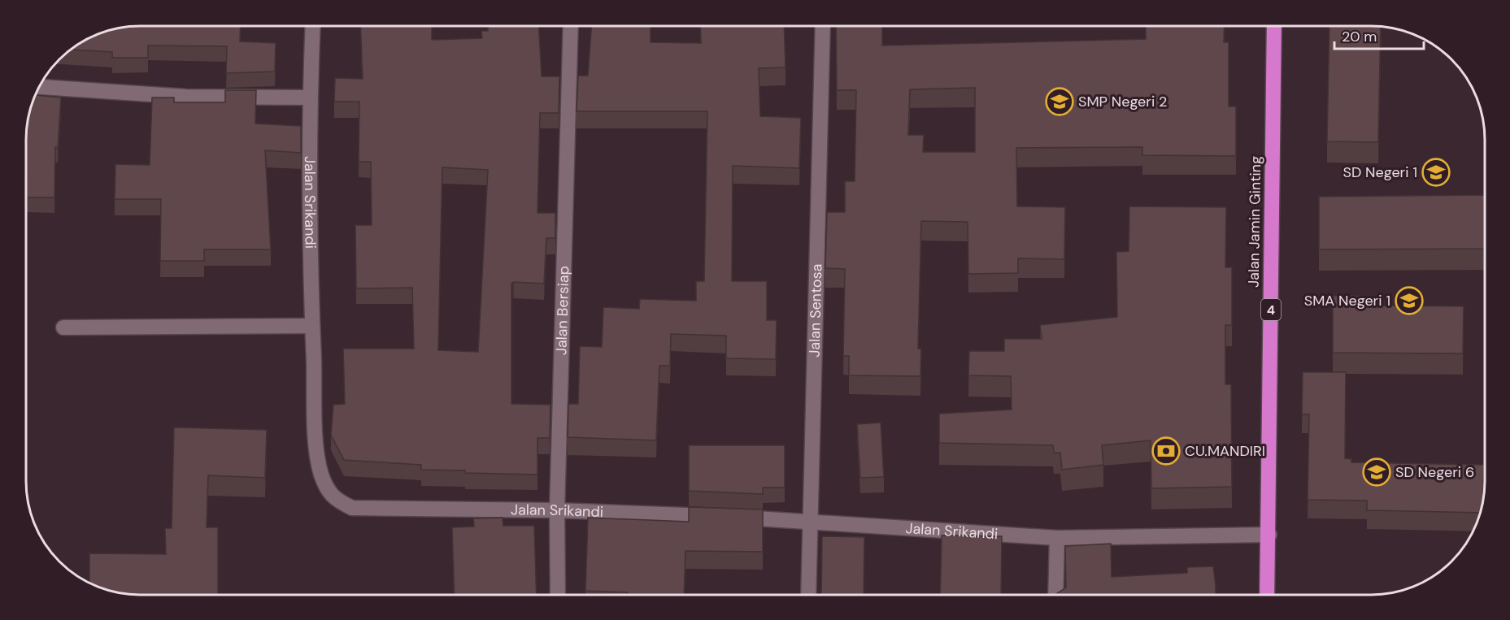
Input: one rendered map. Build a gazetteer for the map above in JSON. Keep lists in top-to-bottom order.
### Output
{
  "streets": {
    "highway": ["Jalan Jamin Ginting", "4"],
    "street": ["Jalan Srikandi", "Jalan Bersiap", "Jalan Sentosa"]
  },
  "crossings": [
    ["Jalan Srikandi", "Jalan Jamin Ginting"],
    ["Jalan Srikandi", "Jalan Bersiap"],
    ["Jalan Srikandi", "Jalan Sentosa"]
  ],
  "places": {
    "school or university": [
      "SMP Negeri 2",
      "SD Negeri 1",
      "SMA Negeri 1",
      "SD Negeri 6"
    ],
    "bank": ["CU.MANDIRI"]
  },
  "scale_bar": "20 m"
}
